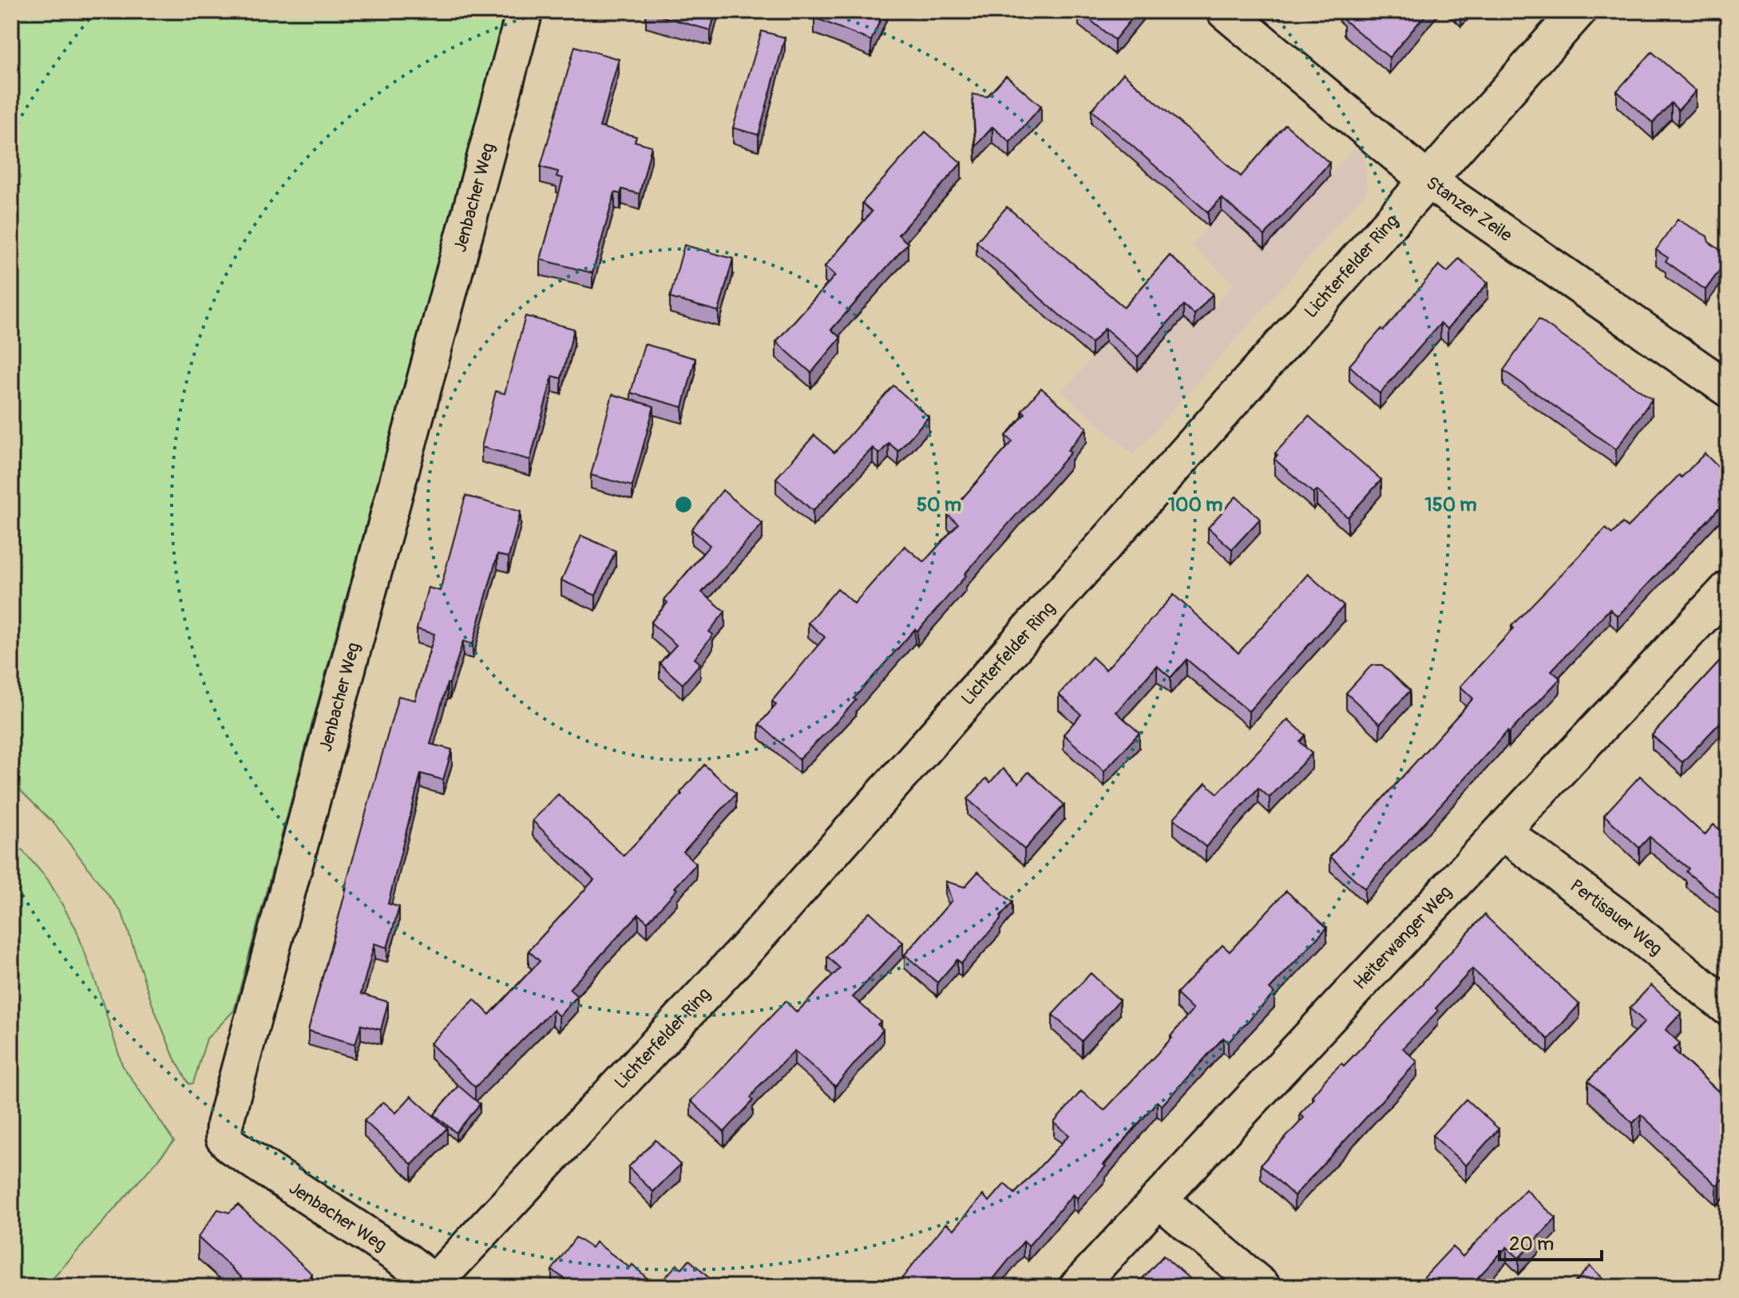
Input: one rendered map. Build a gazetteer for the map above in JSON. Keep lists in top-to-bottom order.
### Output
{
  "streets": {
    "street": [
      "Jenbacher Weg",
      "Stanzer Zeile",
      "Lichterfelder Ring",
      "Pertisauer Weg",
      "Heiterwanger Weg"
    ]
  },
  "crossings": [
    ["Jenbacher Weg", "Lichterfelder Ring"],
    ["Stanzer Zeile", "Lichterfelder Ring"],
    ["Pertisauer Weg", "Heiterwanger Weg"]
  ],
  "scale_bar": "20 m",
  "rings": ["50 m", "100 m", "150 m"]
}
